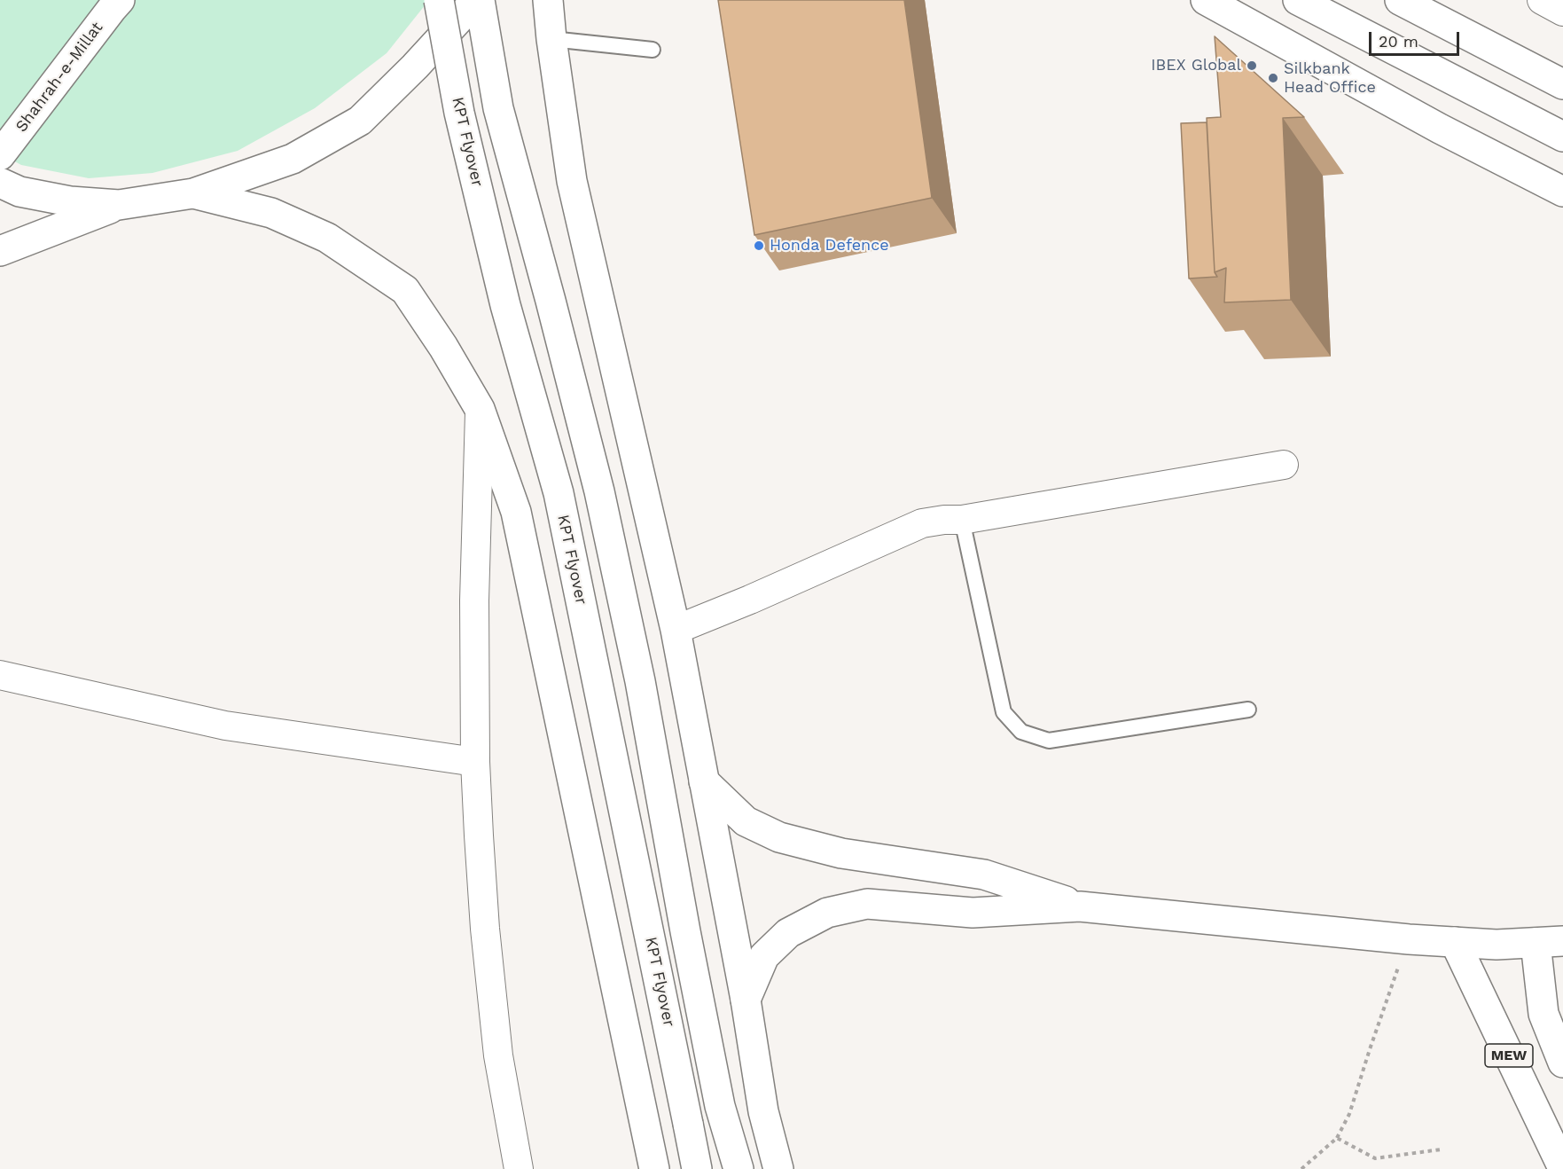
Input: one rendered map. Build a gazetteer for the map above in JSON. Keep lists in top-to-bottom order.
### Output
{
  "streets": {
    "main road": ["Shahrah-e-Millat", "KPT Flyover", "MEW"]
  },
  "places": ["IBEX Global", "Silkbank Head Office", "Honda Defence"],
  "scale_bar": "20 m"
}
